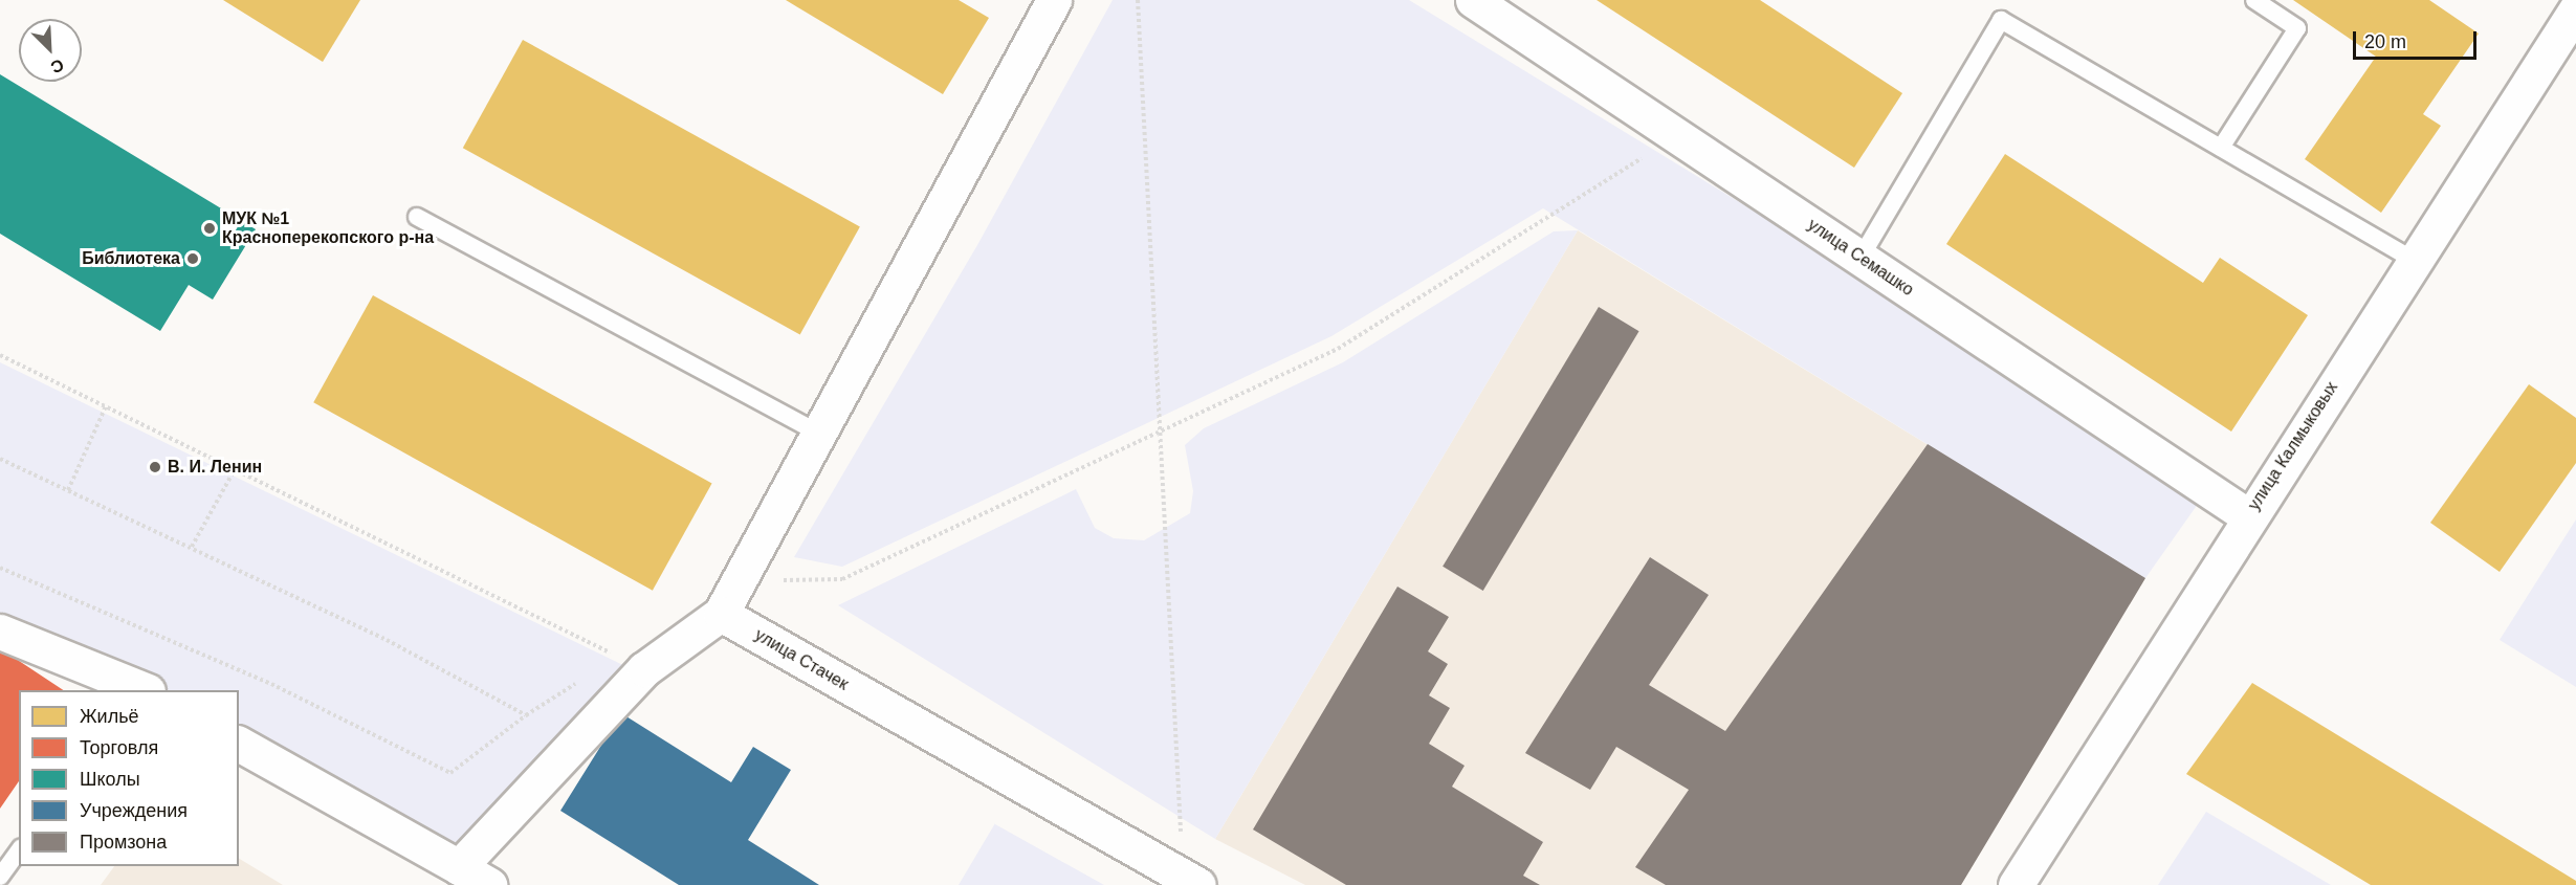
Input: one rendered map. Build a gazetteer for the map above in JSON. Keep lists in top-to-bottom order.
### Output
{
  "streets": {
    "street": ["улица Семашко", "улица Калмыковых", "улица Стачек"]
  },
  "crossings": [
    ["улица Семашко", "улица Калмыковых"]
  ],
  "places": ["МУК №1 Красноперекопского р-на", "Библиотека", "В. И. Ленин"],
  "legend": [
    "Жильё",
    "Торговля",
    "Школы",
    "Учреждения",
    "Промзона"
  ],
  "scale_bar": "20 m",
  "north": "bottom right"
}
